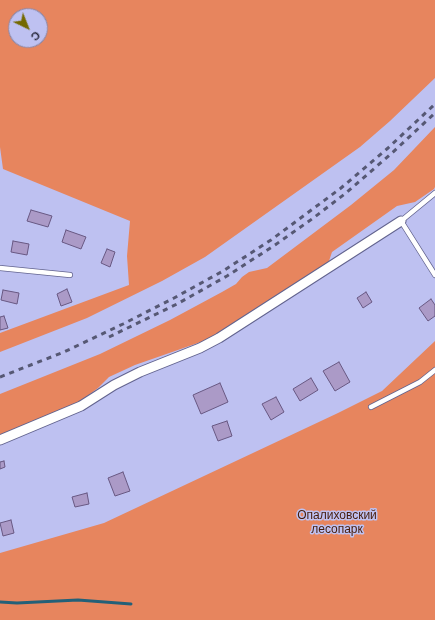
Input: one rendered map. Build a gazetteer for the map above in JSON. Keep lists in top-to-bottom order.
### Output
{
  "parks": ["Опалиховский лесопарк"],
  "north": "bottom right"
}
